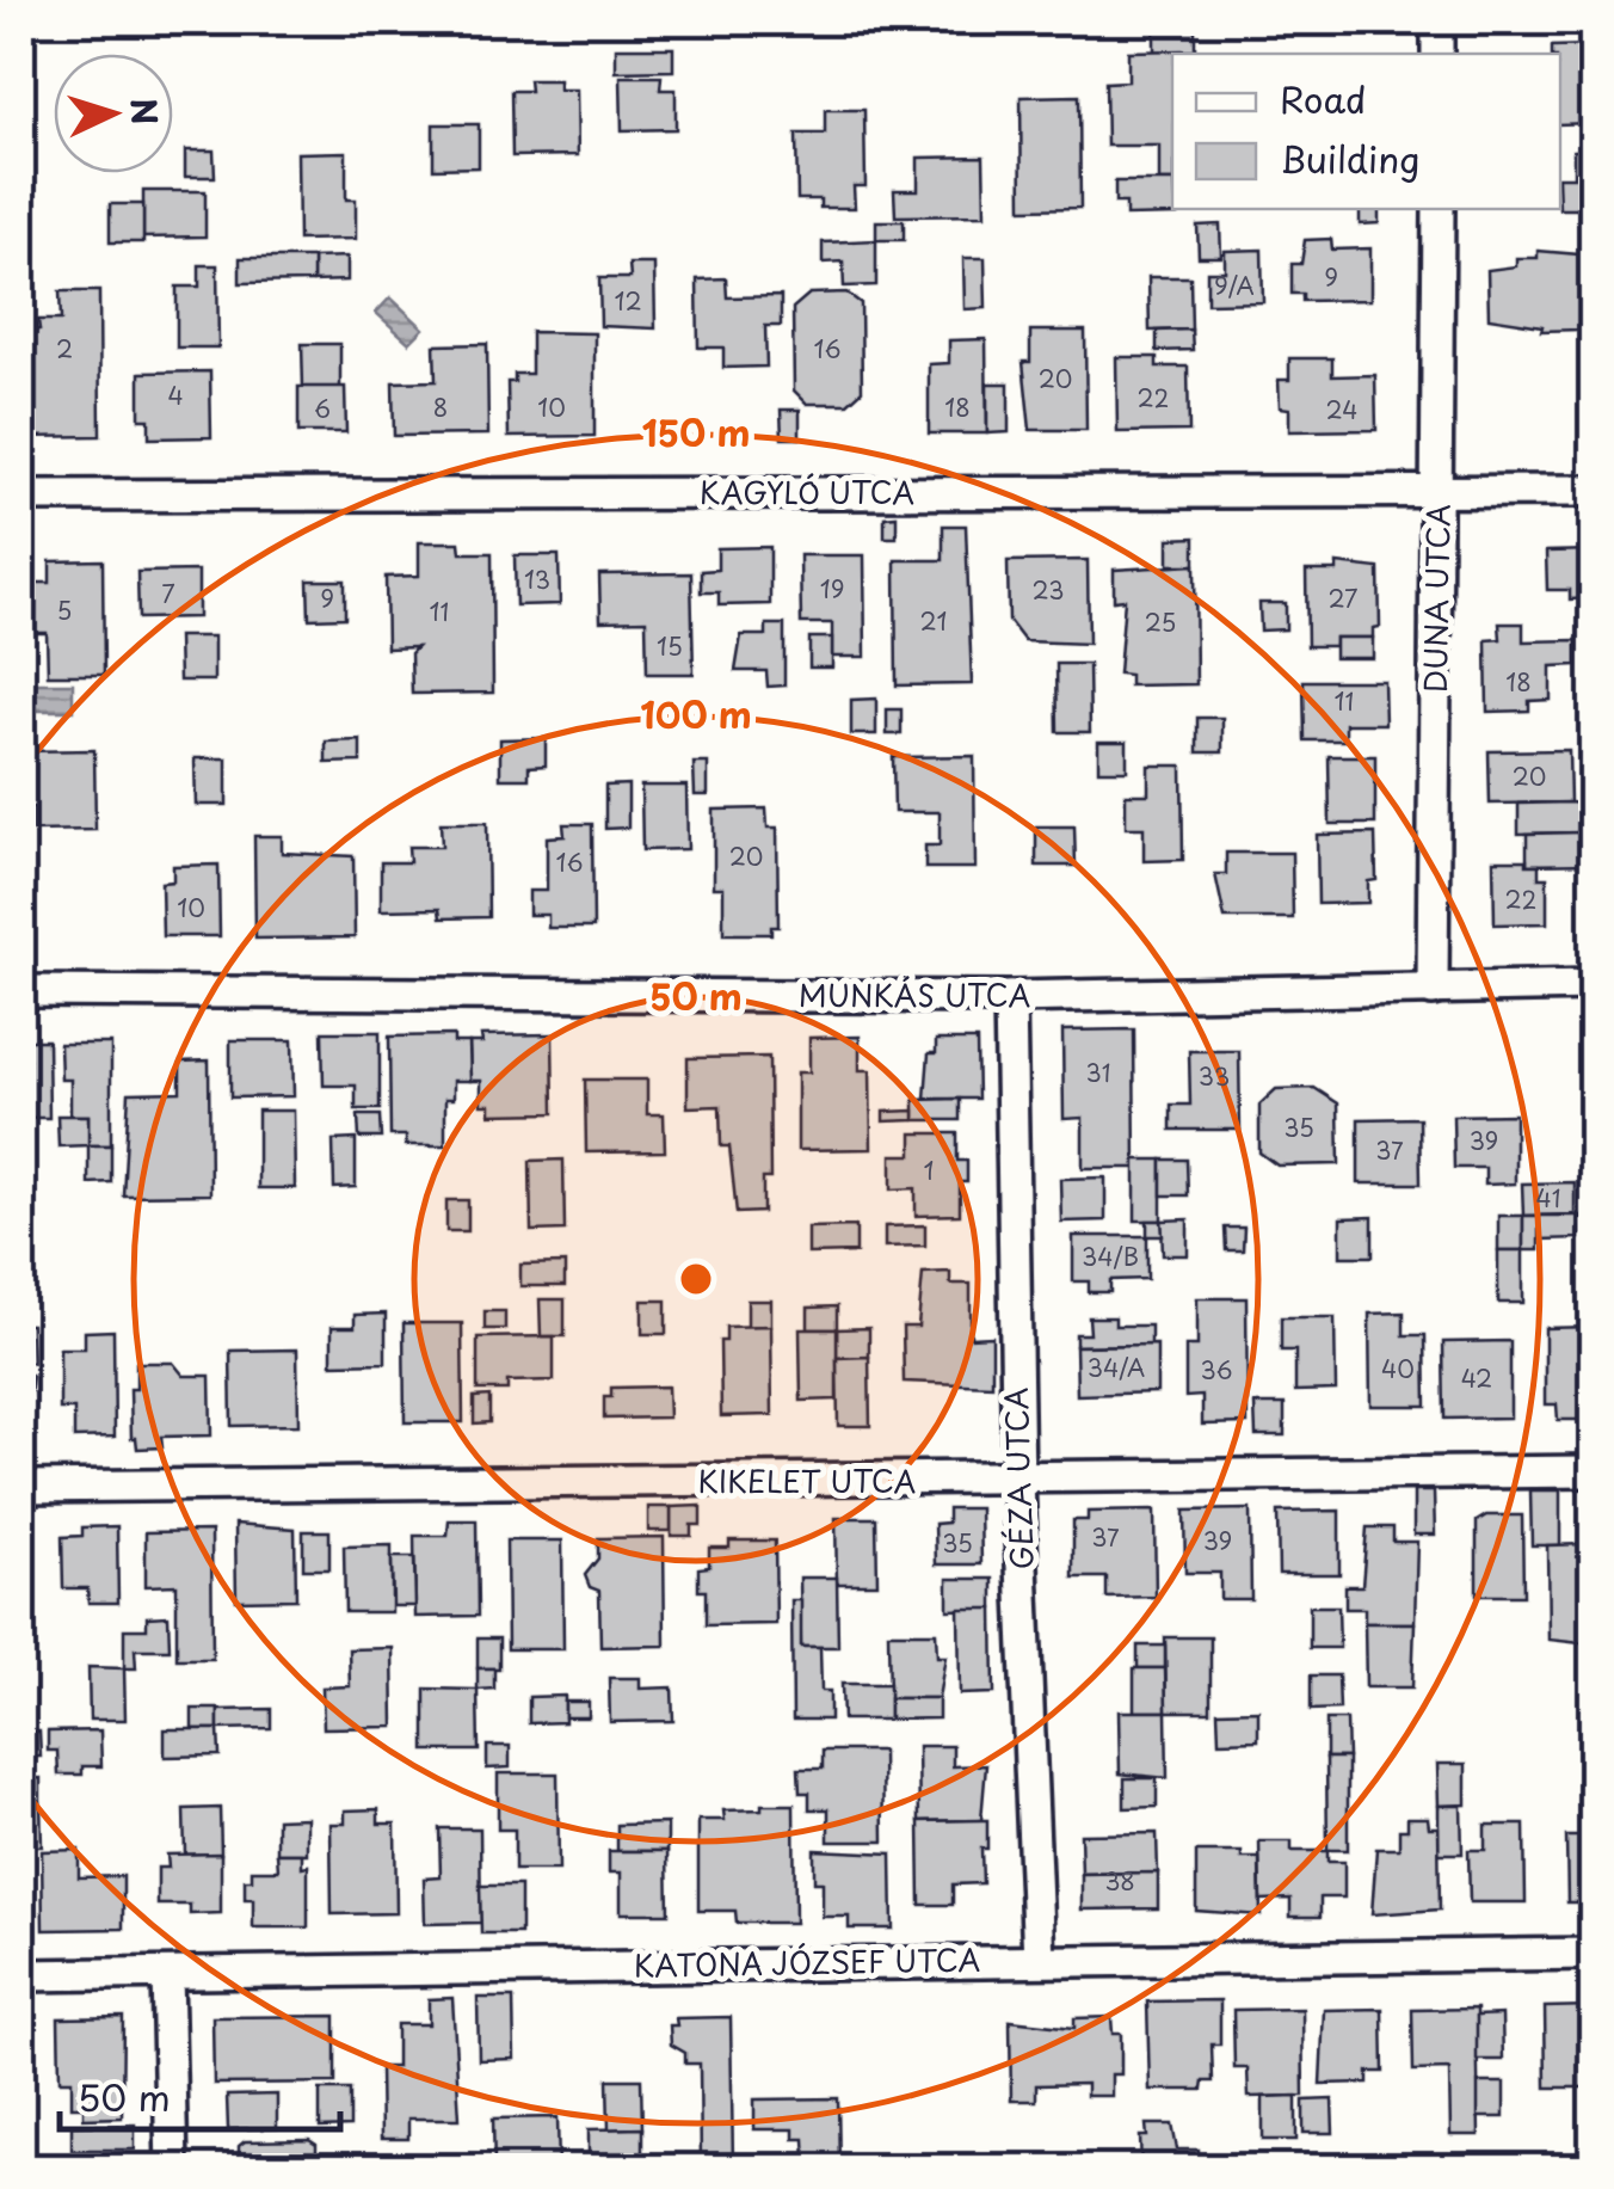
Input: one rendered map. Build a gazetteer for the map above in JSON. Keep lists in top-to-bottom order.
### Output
{
  "streets": {
    "street": [
      "KAGYLÓ UTCA",
      "DUNA UTCA",
      "MUNKÁS UTCA",
      "GÉZA UTCA",
      "KIKELET UTCA",
      "KATONA JÓZSEF UTCA"
    ]
  },
  "crossings": [
    ["KAGYLÓ UTCA", "DUNA UTCA"],
    ["DUNA UTCA", "MUNKÁS UTCA"],
    ["MUNKÁS UTCA", "GÉZA UTCA"],
    ["GÉZA UTCA", "KIKELET UTCA"],
    ["GÉZA UTCA", "KATONA JÓZSEF UTCA"]
  ],
  "house_numbers": [
    "9",
    "9/A",
    "12",
    "2",
    "16",
    "20",
    "4",
    "22",
    "8",
    "10",
    "18",
    "6",
    "24",
    "13",
    "19",
    "23",
    "7",
    "9",
    "27",
    "5",
    "11",
    "21",
    "25",
    "15",
    "18",
    "11",
    "20",
    "20",
    "16",
    "22",
    "10",
    "31",
    "33",
    "35",
    "39",
    "37",
    "1",
    "41",
    "34/B",
    "34/A",
    "40",
    "36",
    "42",
    "37",
    "39",
    "35",
    "38"
  ],
  "legend": ["Road", "Building"],
  "scale_bar": "50 m",
  "north": "right",
  "rings": ["150 m", "100 m", "50 m"]
}
